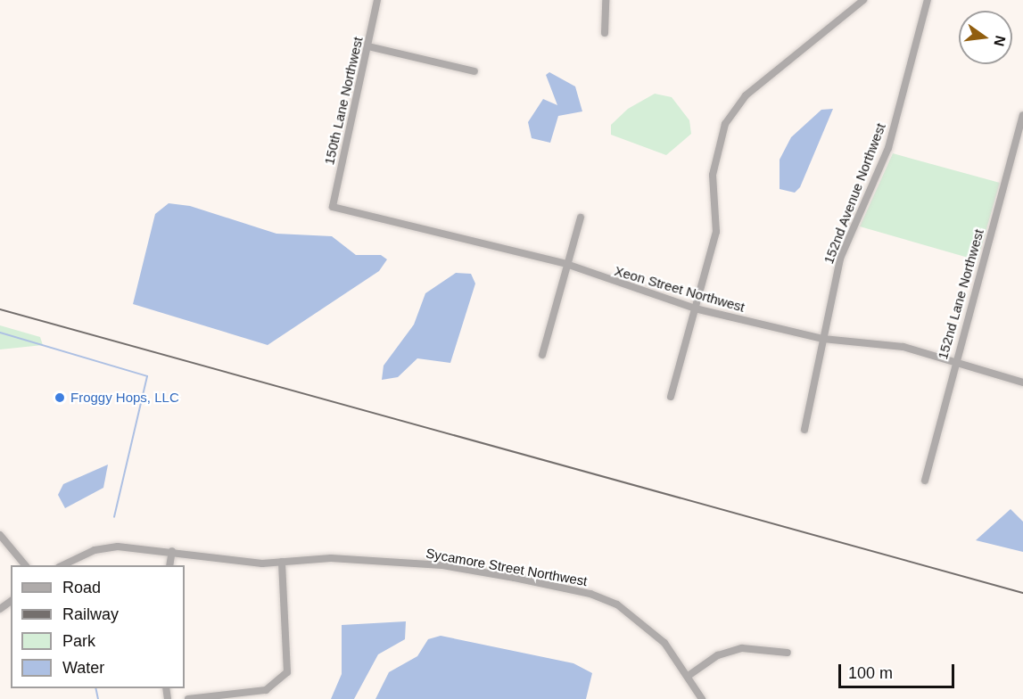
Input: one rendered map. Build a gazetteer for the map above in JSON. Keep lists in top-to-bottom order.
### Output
{
  "streets": {
    "street": [
      "150th Lane Northwest",
      "152nd Avenue Northwest",
      "Xeon Street Northwest",
      "152nd Lane Northwest",
      "Sycamore Street Northwest"
    ]
  },
  "crossings": [
    ["150th Lane Northwest", "Xeon Street Northwest"],
    ["152nd Avenue Northwest", "Xeon Street Northwest"],
    ["Xeon Street Northwest", "152nd Lane Northwest"]
  ],
  "places": ["Froggy Hops, LLC"],
  "legend": [
    "Road",
    "Railway",
    "Park",
    "Water"
  ],
  "scale_bar": "100 m",
  "north": "right"
}
